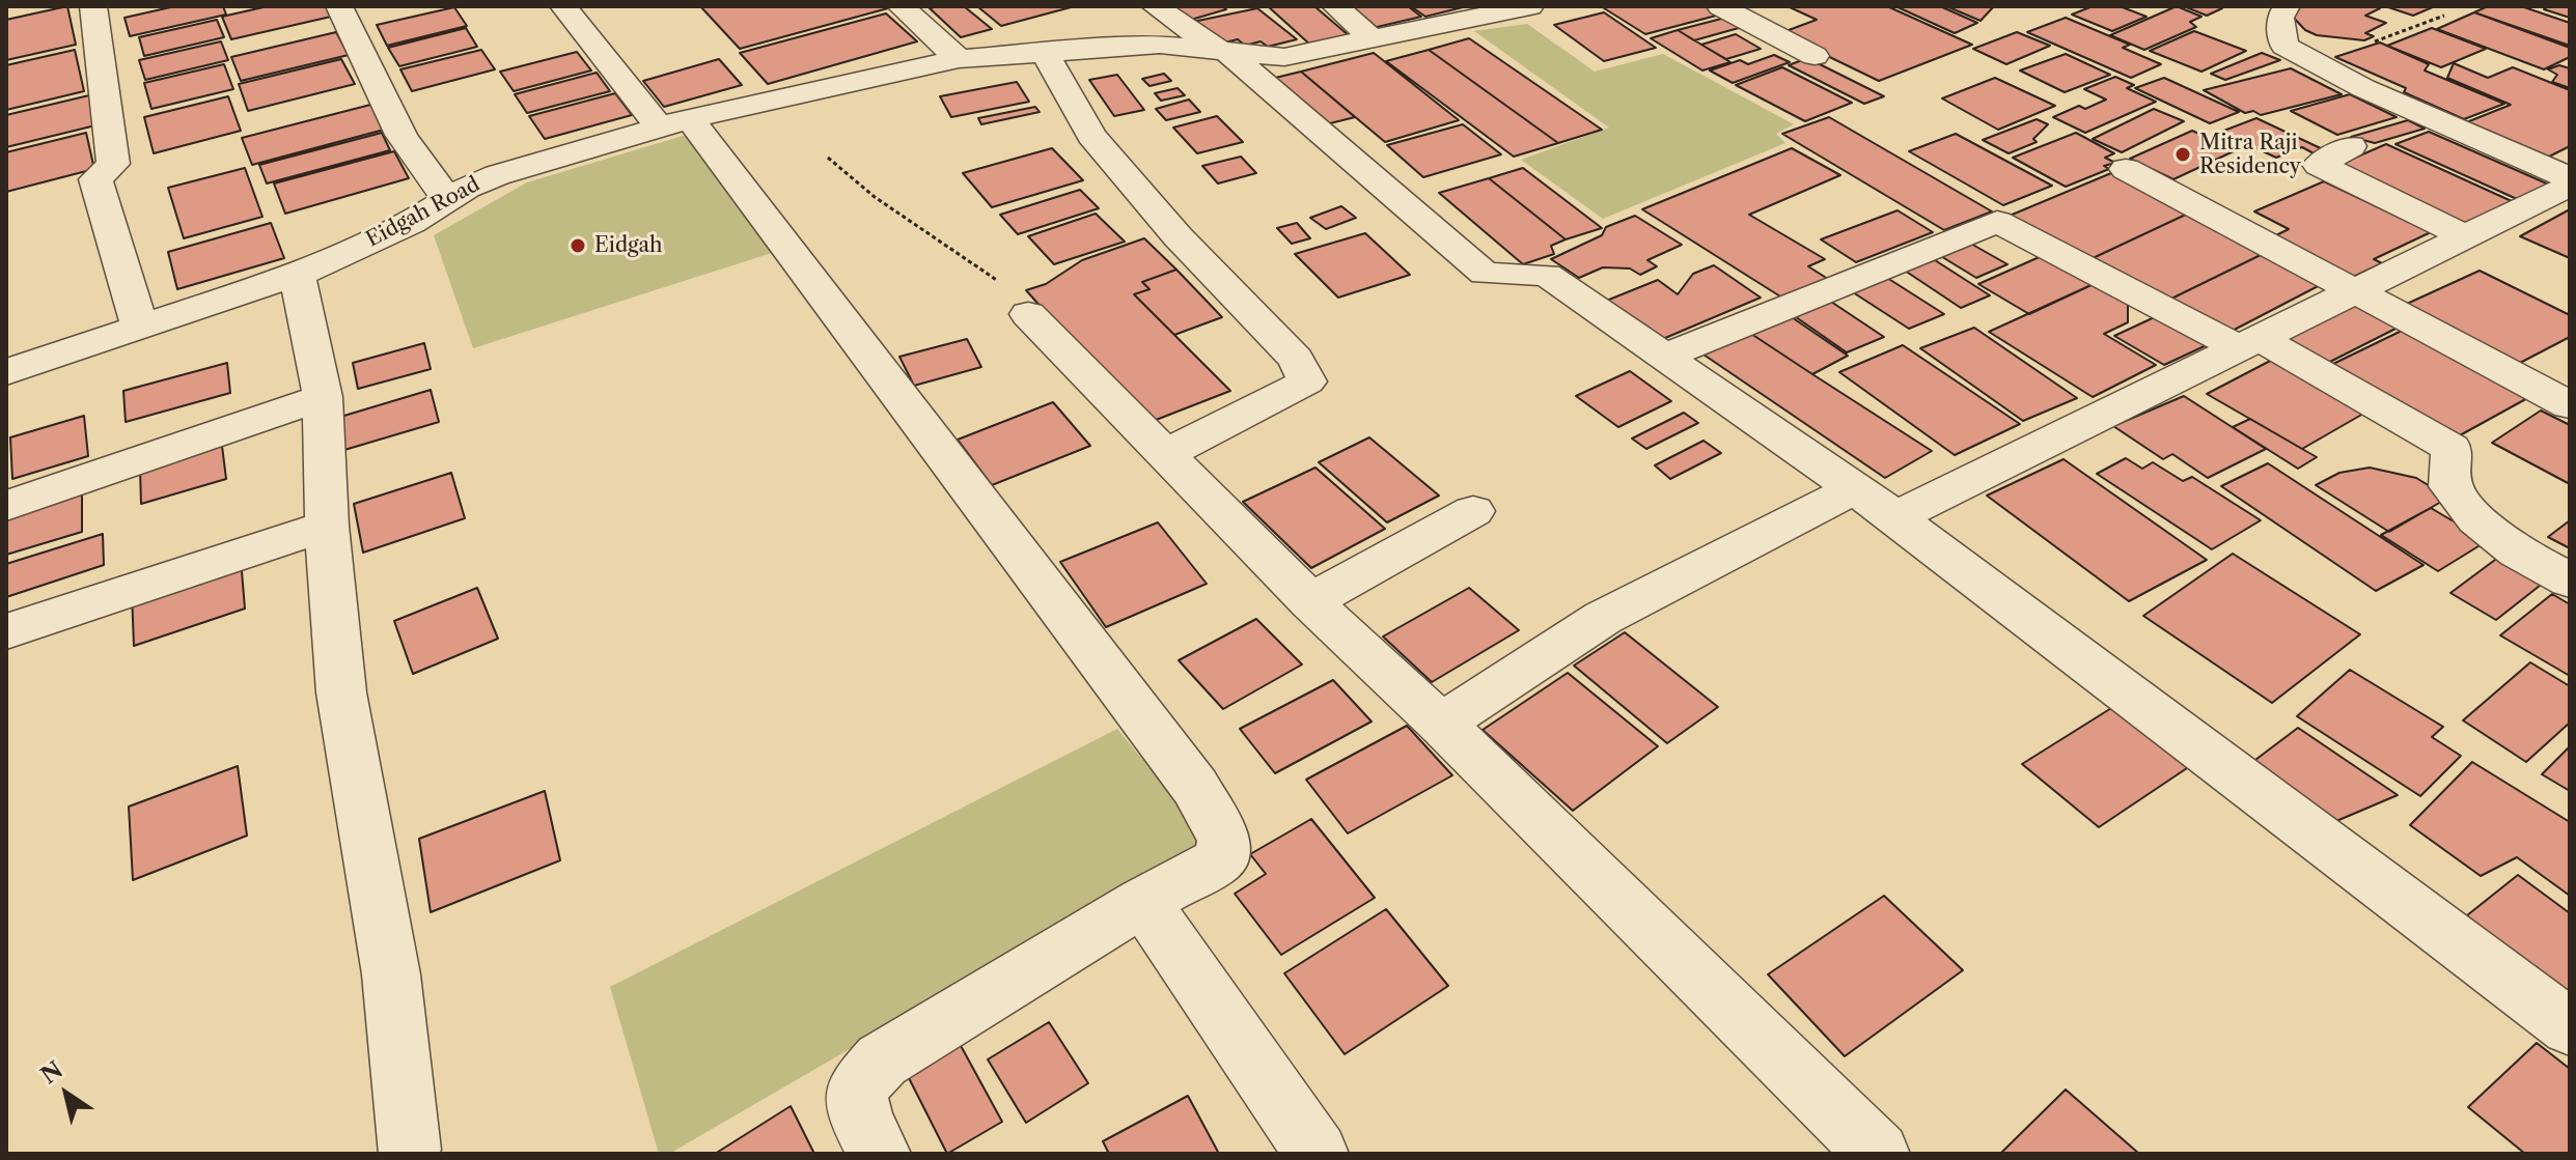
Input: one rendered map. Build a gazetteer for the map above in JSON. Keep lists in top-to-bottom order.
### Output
{
  "streets": {
    "street": ["Eidgah Road"]
  },
  "places": ["Mitra Raji Residency", "Eidgah"],
  "north": "top left"
}
